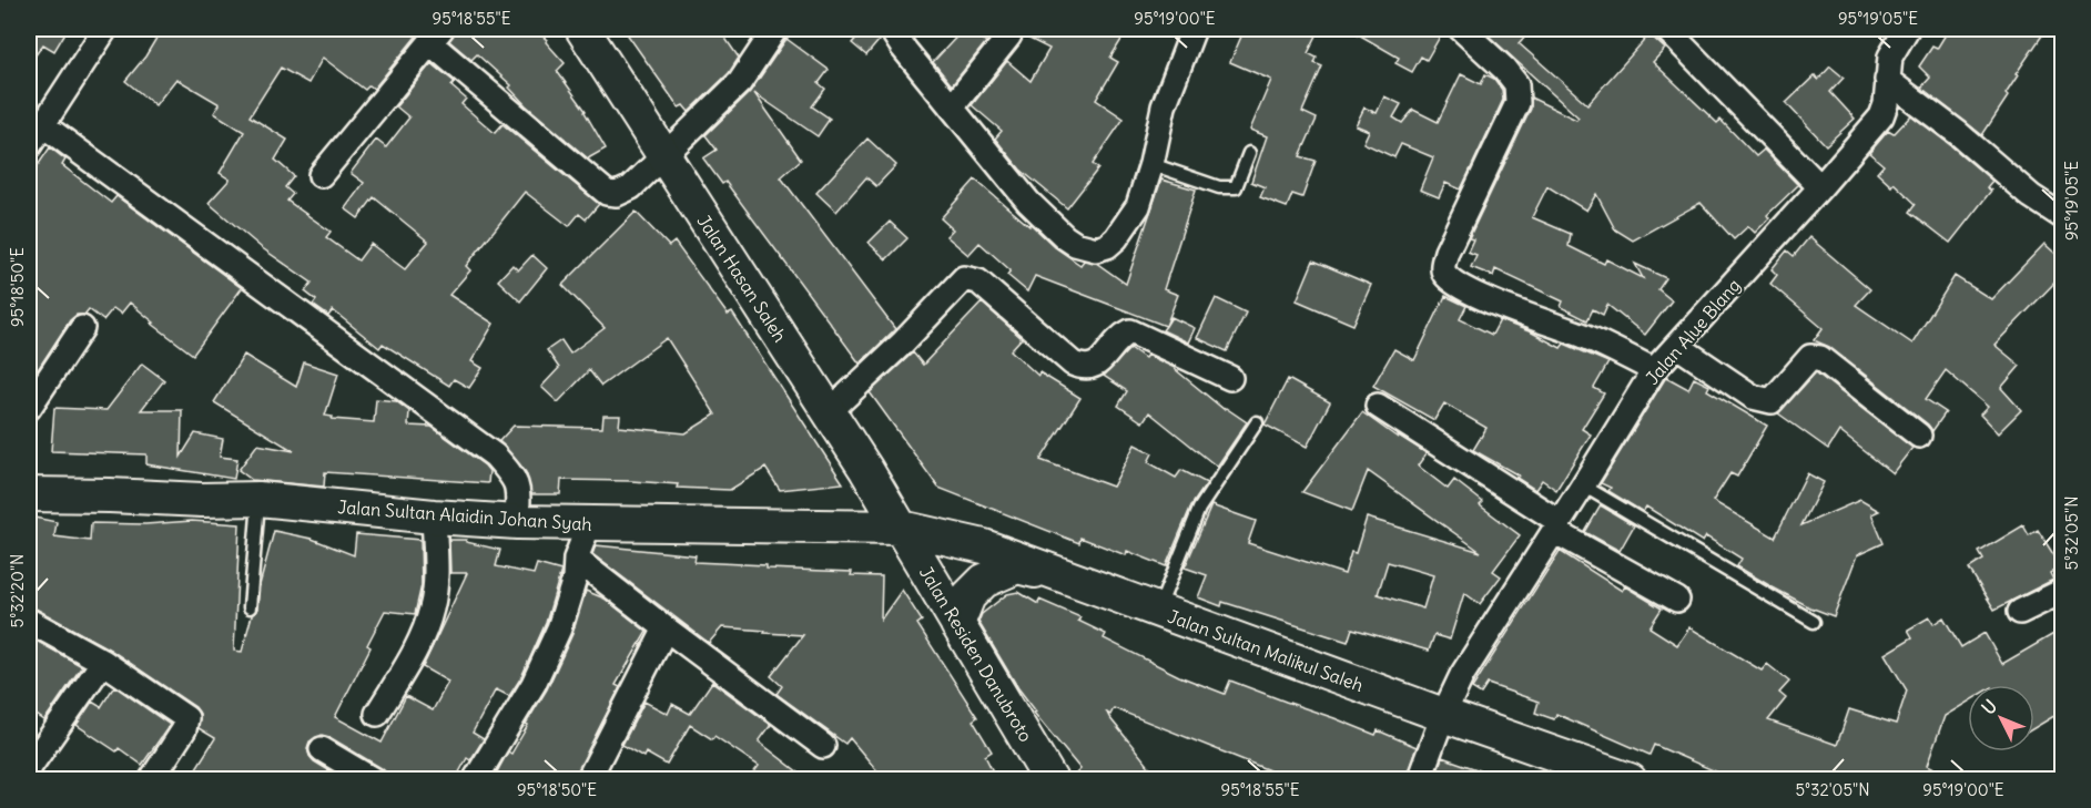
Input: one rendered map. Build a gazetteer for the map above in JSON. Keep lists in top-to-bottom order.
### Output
{
  "streets": {
    "main road": [
      "Jalan Hasan Saleh",
      "Jalan Sultan Alaidin Johan Syah",
      "Jalan Sultan Malikul Saleh",
      "Jalan Residen Danubroto"
    ],
    "street": ["Jalan Alue Blang"]
  },
  "crossings": [
    ["Jalan Hasan Saleh", "Jalan Sultan Alaidin Johan Syah"],
    ["Jalan Hasan Saleh", "Jalan Sultan Malikul Saleh"],
    ["Jalan Hasan Saleh", "Jalan Residen Danubroto"],
    ["Jalan Alue Blang", "Jalan Sultan Malikul Saleh"],
    ["Jalan Sultan Alaidin Johan Syah", "Jalan Sultan Malikul Saleh"],
    ["Jalan Sultan Alaidin Johan Syah", "Jalan Residen Danubroto"],
    ["Jalan Sultan Malikul Saleh", "Jalan Residen Danubroto"]
  ],
  "north": "top left",
  "coordinates": [
    "95°18'55\"E",
    "95°19'00\"E",
    "95°19'05\"E",
    "95°18'50\"E",
    "5°32'05\"N",
    "5°32'20\"N"
  ]
}
